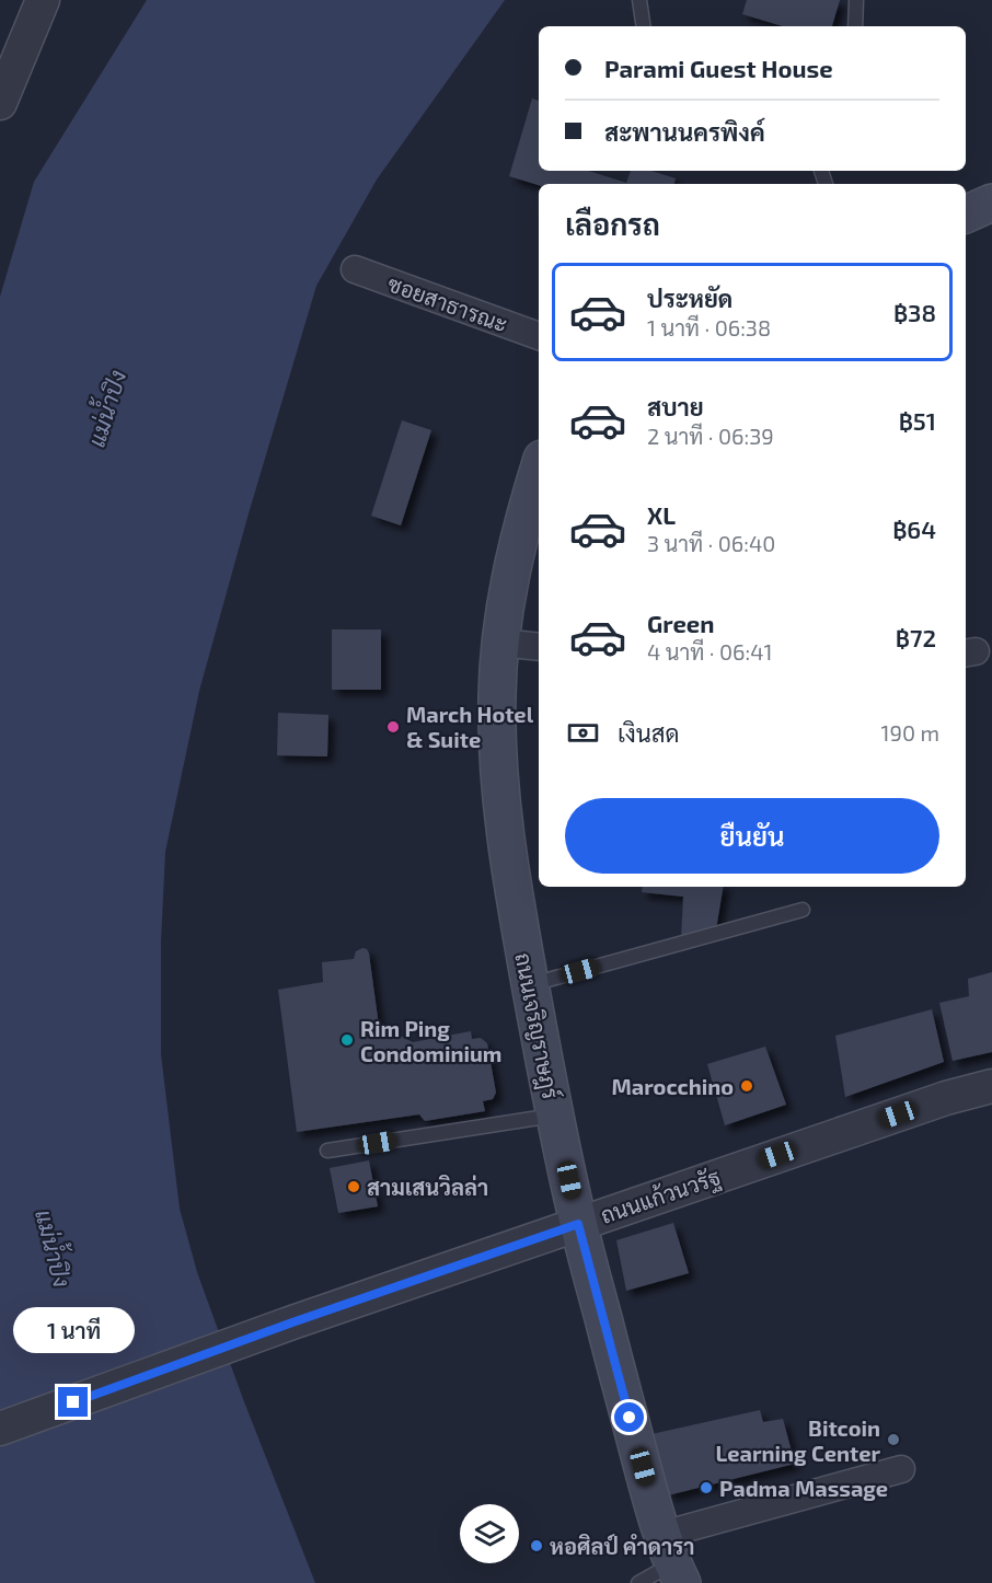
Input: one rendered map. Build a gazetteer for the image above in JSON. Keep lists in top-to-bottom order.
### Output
{
  "streets": {
    "main road": ["ถนนเจริญราษฎร์"],
    "street": ["ซอยสาธารณะ", "ถนนแก้วนวรัฐ"]
  },
  "crossings": [
    ["ถนนเจริญราษฎร์", "ถนนแก้วนวรัฐ"]
  ],
  "water": ["แม่น้ำปิง"],
  "places": [
    "March Hotel & Suite",
    "Rim Ping Condominium",
    "Marocchino",
    "สามเสนวิลล่า",
    "Bitcoin Learning Center",
    "Padma Massage",
    "หอศิลป์ คำดารา"
  ],
  "page": {
    "banner": ["Parami Guest House", "สะพานนครพิงค์"],
    "heading": "เลือกรถ",
    "list": [
      {
        "name": "ประหยัด",
        "note": "1 นาที · 06:38",
        "value": "฿38"
      },
      {
        "name": "สบาย",
        "note": "2 นาที · 06:39",
        "value": "฿51"
      },
      {
        "name": "XL",
        "note": "3 นาที · 06:40",
        "value": "฿64"
      },
      {
        "name": "Green",
        "note": "4 นาที · 06:41",
        "value": "฿72"
      }
    ],
    "pay": ["เงินสด", "190 m"],
    "buttons": "ยืนยัน",
    "bubble": "1 นาที"
  }
}
